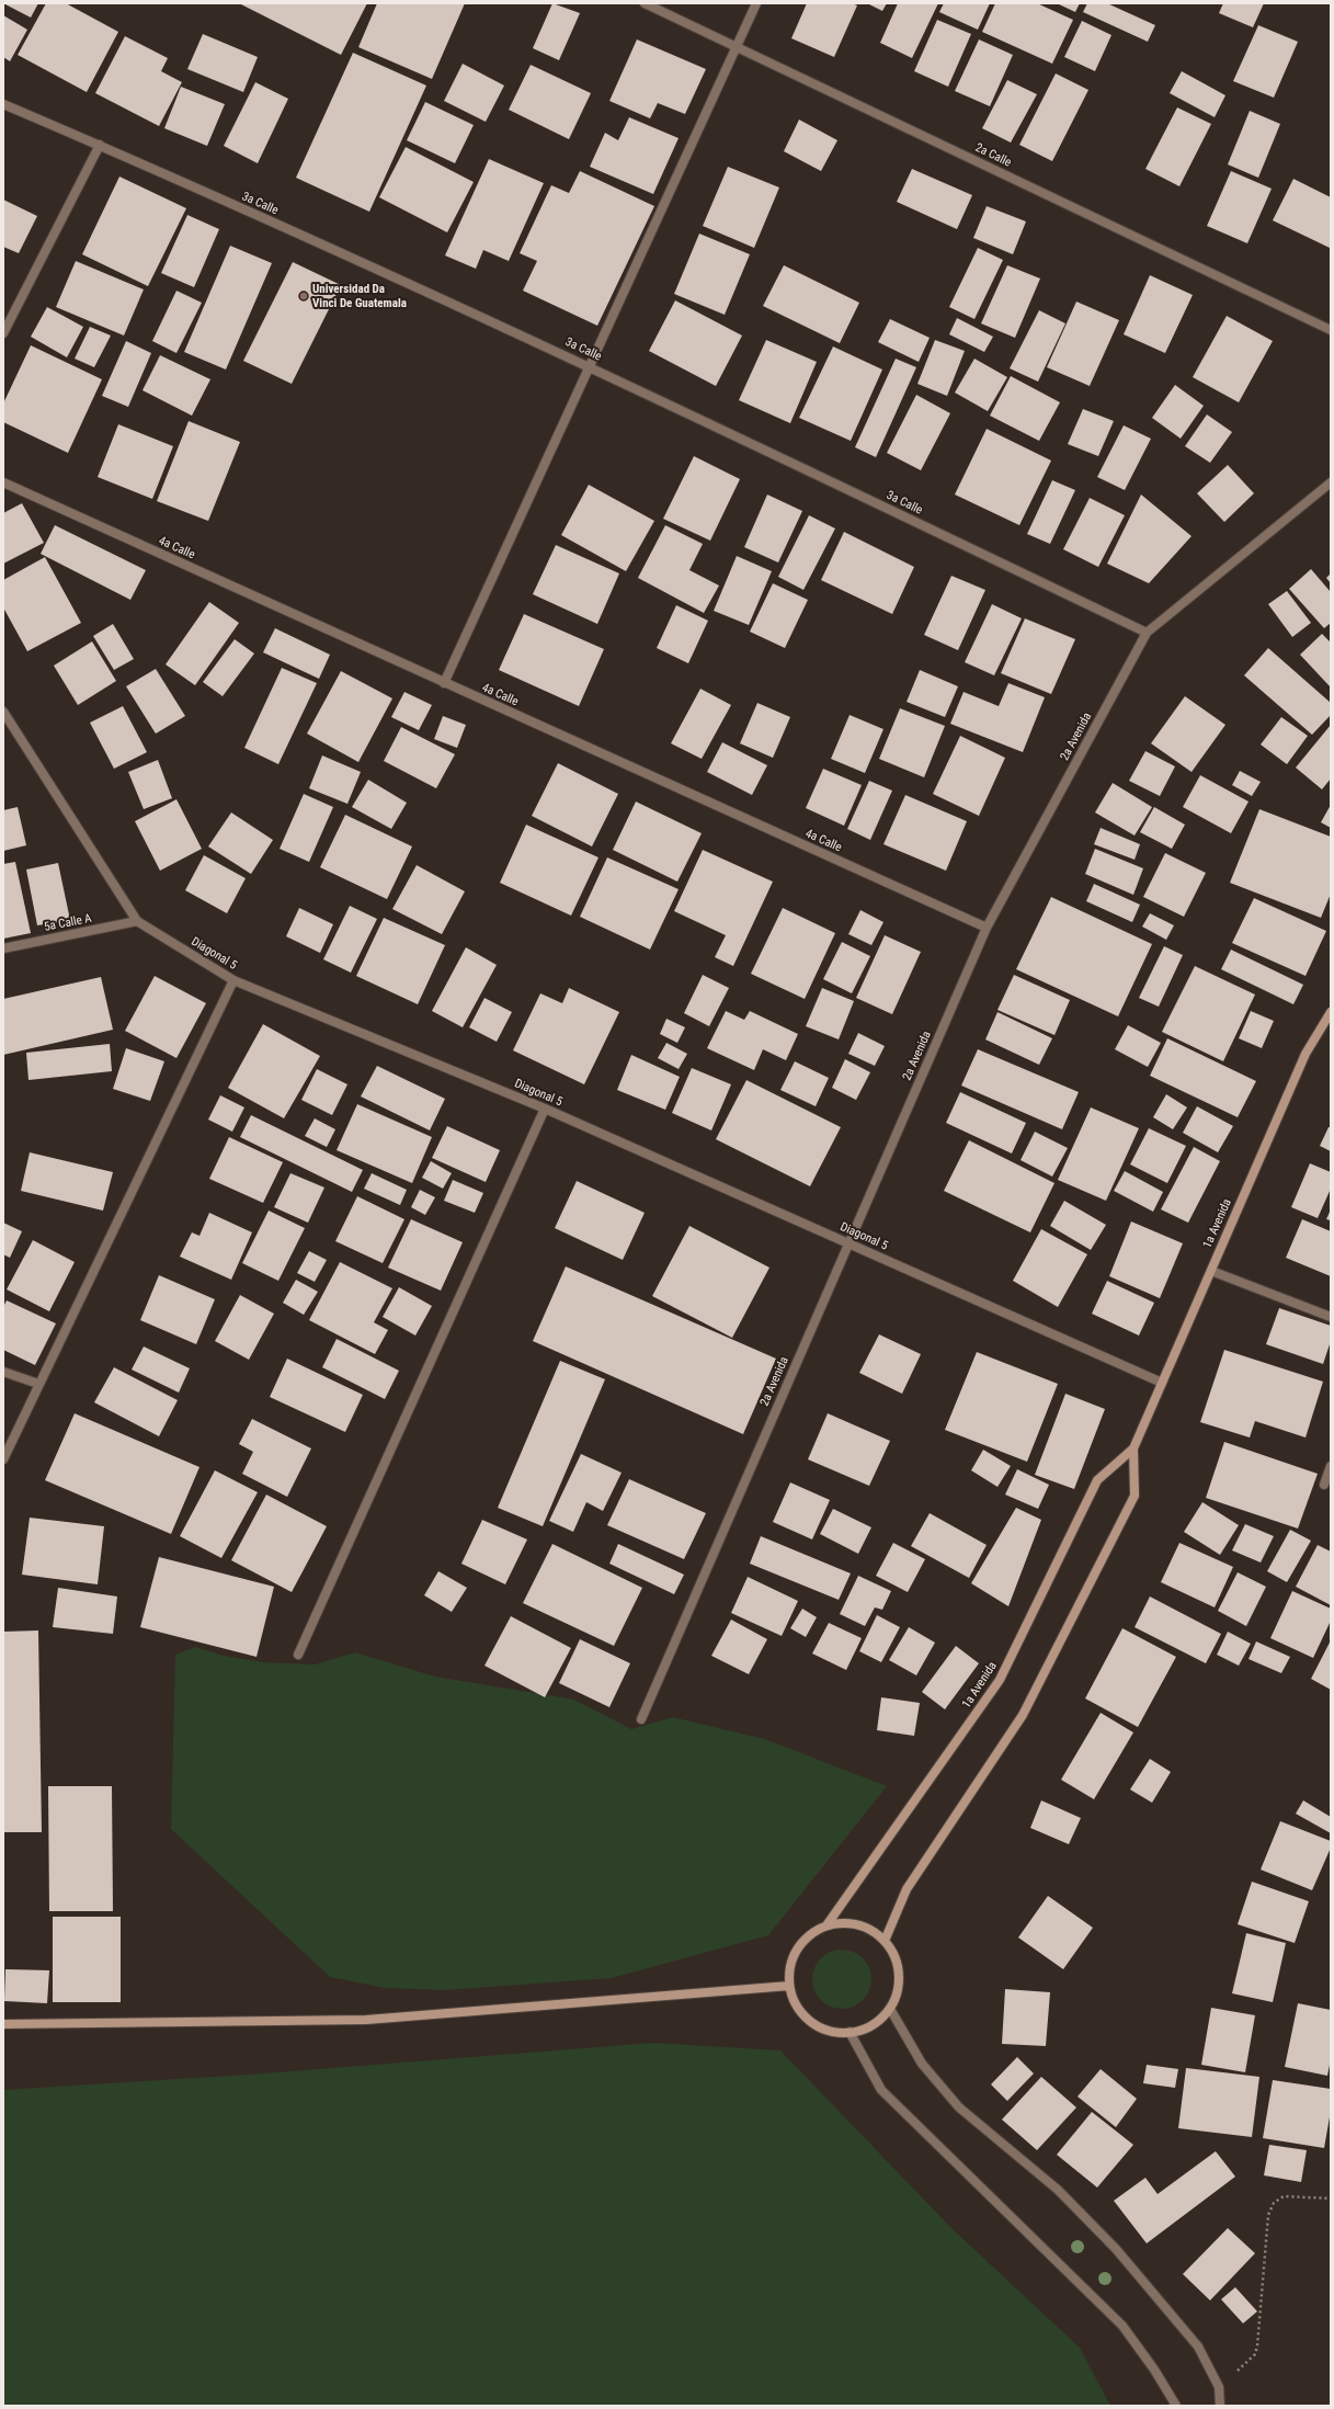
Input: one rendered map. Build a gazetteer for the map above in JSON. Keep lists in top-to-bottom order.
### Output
{
  "streets": {
    "main road": ["1a Avenida"],
    "street": [
      "2a Calle",
      "3a Calle",
      "4a Calle",
      "2a Avenida",
      "5a Calle A",
      "Diagonal 5"
    ]
  },
  "crossings": [
    ["3a Calle", "2a Avenida"],
    ["4a Calle", "2a Avenida"],
    ["2a Avenida", "Diagonal 5"],
    ["5a Calle A", "Diagonal 5"],
    ["Diagonal 5", "1a Avenida"]
  ],
  "places": ["Universidad Da Vinci De Guatemala"]
}
